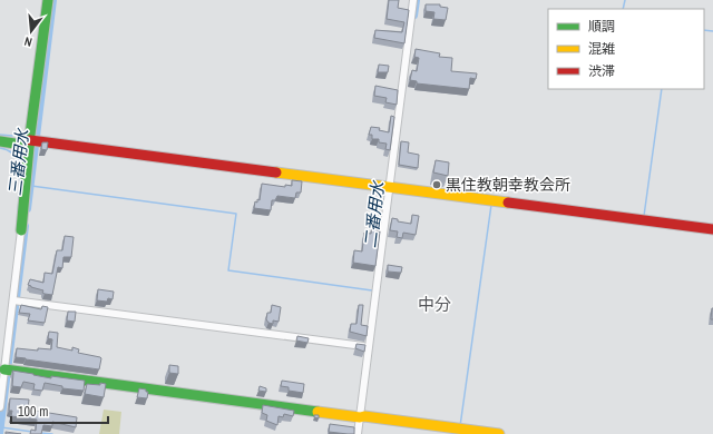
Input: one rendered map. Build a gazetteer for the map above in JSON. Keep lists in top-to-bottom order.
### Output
{
  "districts": ["中分"],
  "water": ["三番用水", "二番用水"],
  "places": ["黒住教朝幸教会所"],
  "legend": ["順調", "混雑", "渋滞"],
  "scale_bar": "100 m",
  "north": "bottom"
}
